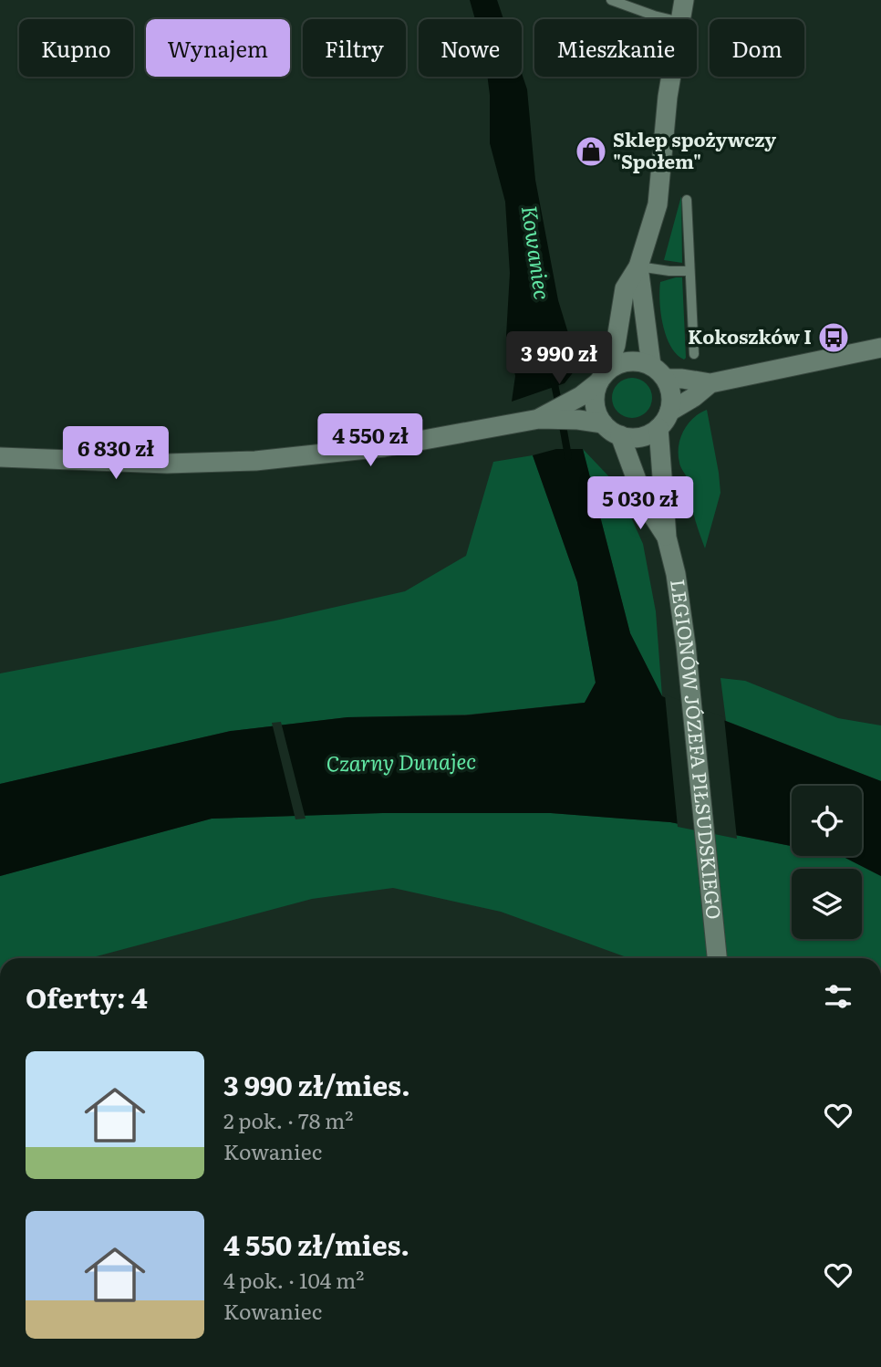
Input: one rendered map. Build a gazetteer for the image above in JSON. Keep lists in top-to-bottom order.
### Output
{
  "streets": {
    "street": ["LEGIONÓW JÓZEFA PIŁSUDSKIEGO"]
  },
  "water": ["Kowaniec", "Czarny Dunajec"],
  "places": {
    "shop": ["Sklep spożywczy \"Społem\""],
    "bus stop": ["Kokoszków I"]
  },
  "page": {
    "chip": [
      "Kupno",
      "Wynajem",
      "Filtry",
      "Nowe",
      "Mieszkanie",
      "Dom"
    ],
    "price": [
      "3 990 zł",
      "4 550 zł",
      "6 830 zł",
      "5 030 zł"
    ],
    "heading": "Oferty: 4",
    "list": [
      {
        "name": "3 990 zł/mies.",
        "note": "2 pok. · 78 m² · Kowaniec"
      },
      {
        "name": "4 550 zł/mies.",
        "note": "4 pok. · 104 m² · Kowaniec"
      }
    ]
  }
}
